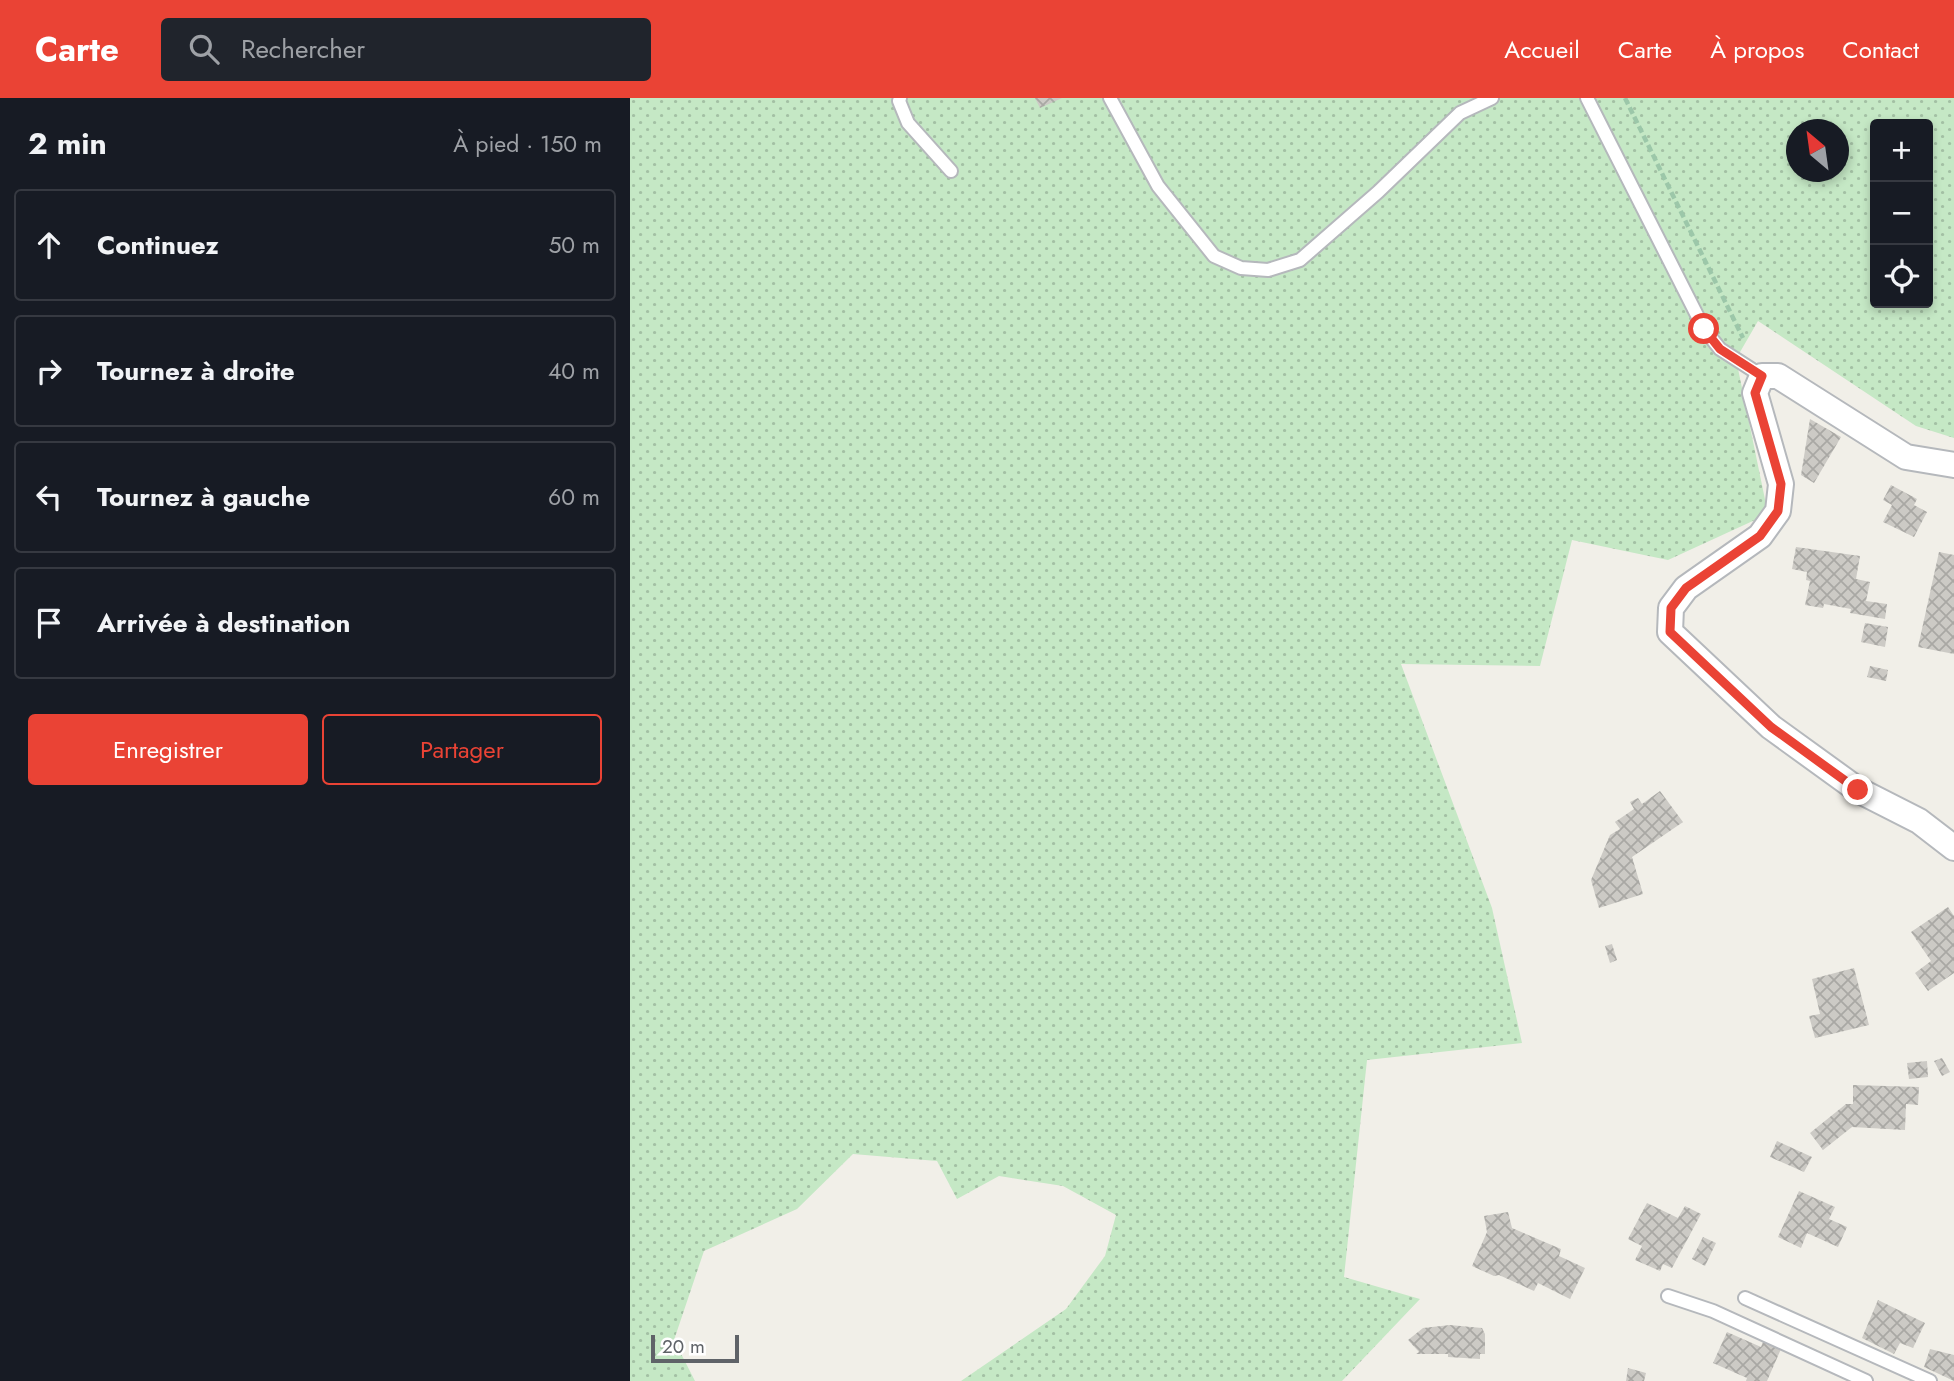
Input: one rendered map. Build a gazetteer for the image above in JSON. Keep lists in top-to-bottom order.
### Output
{
  "scale_bar": "20 m",
  "north": "top left",
  "page": {
    "header": "Carte",
    "search": "Rechercher",
    "nav": [
      "Accueil",
      "Carte",
      "À propos",
      "Contact"
    ],
    "heading": ["2 min", "À pied · 150 m"],
    "map_buttons": ["+", "−"],
    "list": [
      ["Continuez", "50 m"],
      ["Tournez à droite", "40 m"],
      ["Tournez à gauche", "60 m"],
      "Arrivée à destination"
    ],
    "buttons": ["Enregistrer", "Partager"],
    "scale": "20 m"
  }
}
